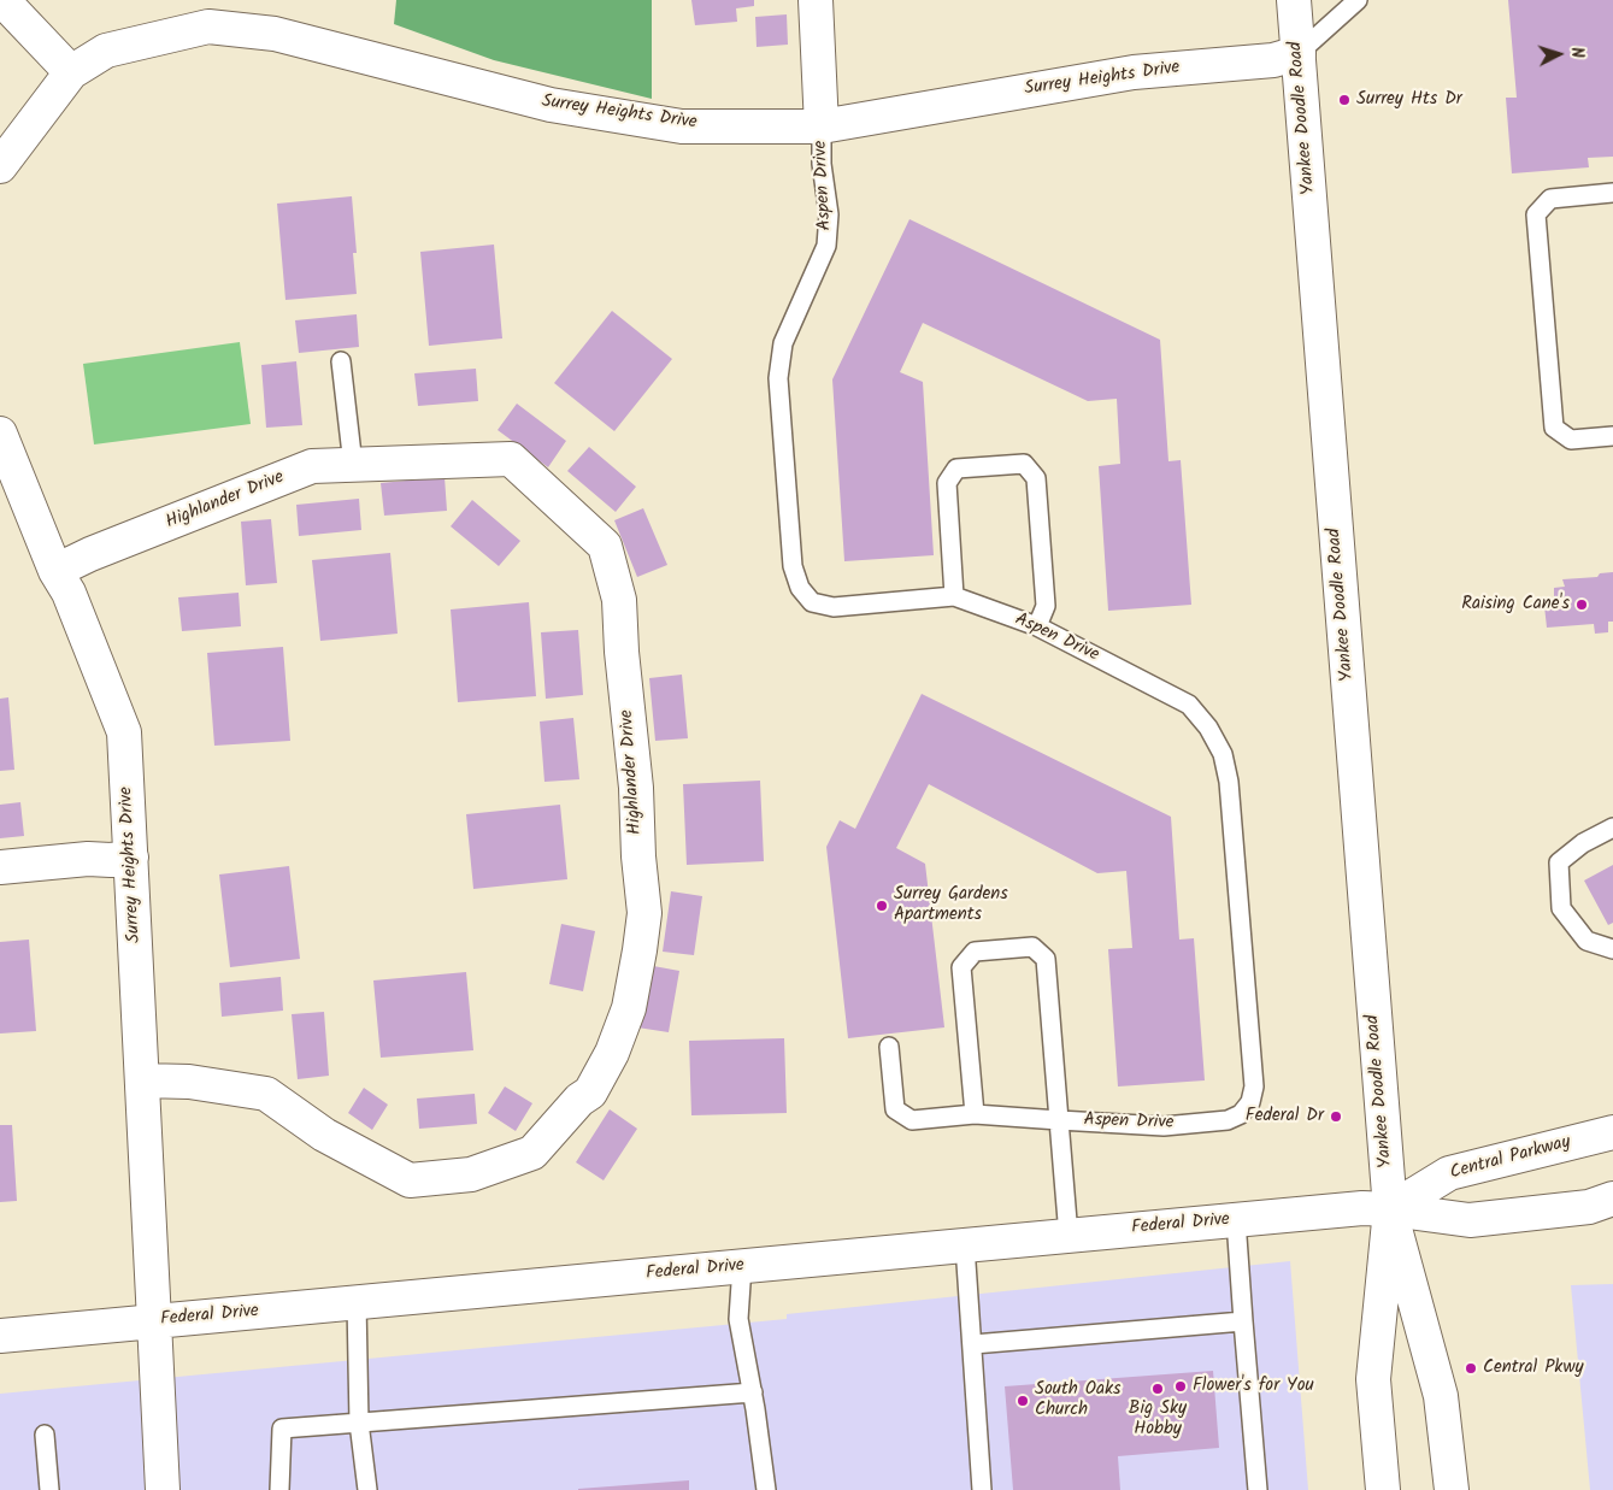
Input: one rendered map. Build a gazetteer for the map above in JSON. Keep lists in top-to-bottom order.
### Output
{
  "streets": {
    "street": [
      "Surrey Heights Drive",
      "Yankee Doodle Road",
      "Aspen Drive",
      "Highlander Drive",
      "Central Parkway",
      "Federal Drive"
    ]
  },
  "crossings": [
    ["Surrey Heights Drive", "Yankee Doodle Road"],
    ["Surrey Heights Drive", "Aspen Drive"],
    ["Surrey Heights Drive", "Highlander Drive"],
    ["Surrey Heights Drive", "Federal Drive"],
    ["Yankee Doodle Road", "Central Parkway"],
    ["Yankee Doodle Road", "Federal Drive"],
    ["Aspen Drive", "Federal Drive"],
    ["Central Parkway", "Federal Drive"]
  ],
  "places": [
    "Surrey Hts Dr",
    "Raising Cane's",
    "Surrey Gardens Apartments",
    "Federal Dr",
    "Central Pkwy",
    "Flower's for You",
    "Big Sky Hobby",
    "South Oaks Church"
  ],
  "north": "right"
}
